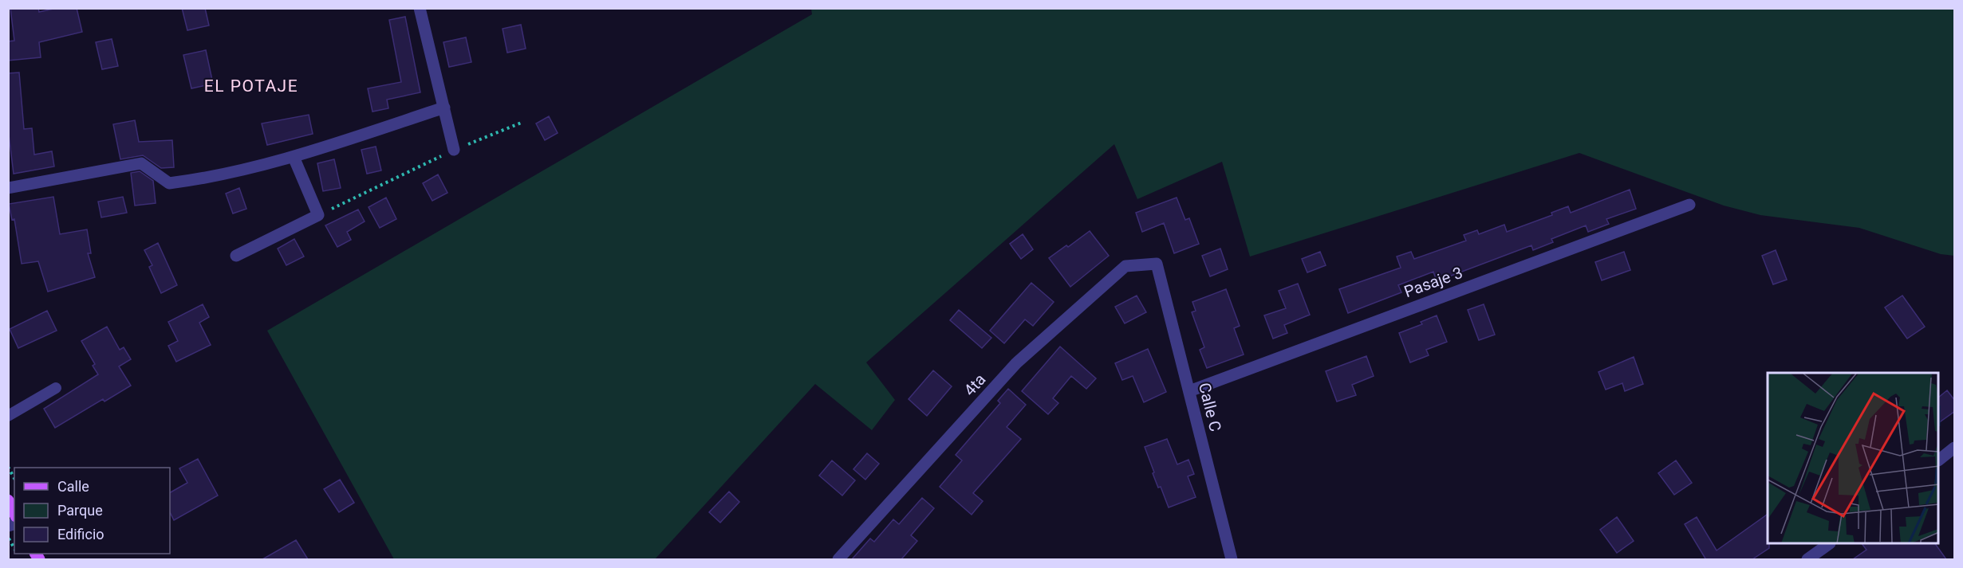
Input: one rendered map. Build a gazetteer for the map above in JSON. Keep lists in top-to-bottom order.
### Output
{
  "streets": {
    "street": ["Pasaje 3", "4ta", "Calle C"]
  },
  "crossings": [
    ["Pasaje 3", "Calle C"],
    ["4ta", "Calle C"]
  ],
  "districts": ["EL POTAJE"],
  "legend": ["Calle", "Parque", "Edificio"]
}
